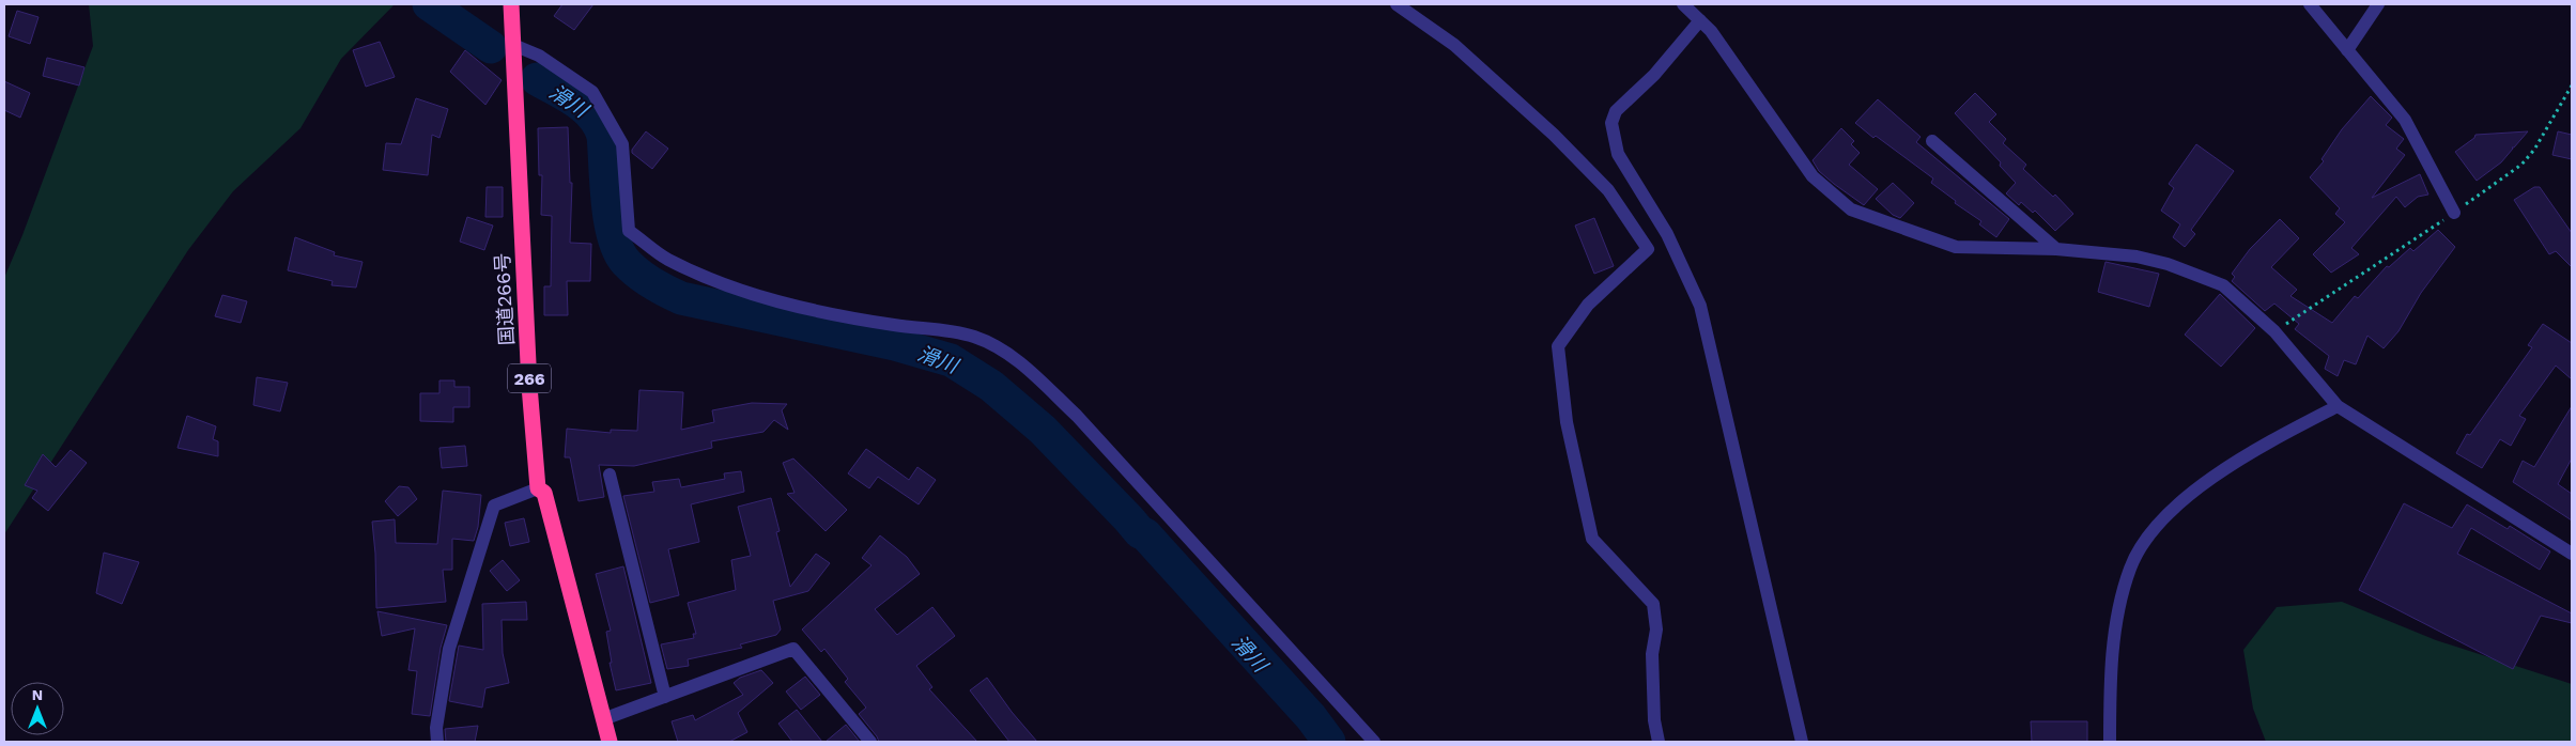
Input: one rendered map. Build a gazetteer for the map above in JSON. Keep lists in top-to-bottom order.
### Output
{
  "streets": {
    "highway": ["国道266号", "266"]
  },
  "water": ["滑川"],
  "north": "top"
}
